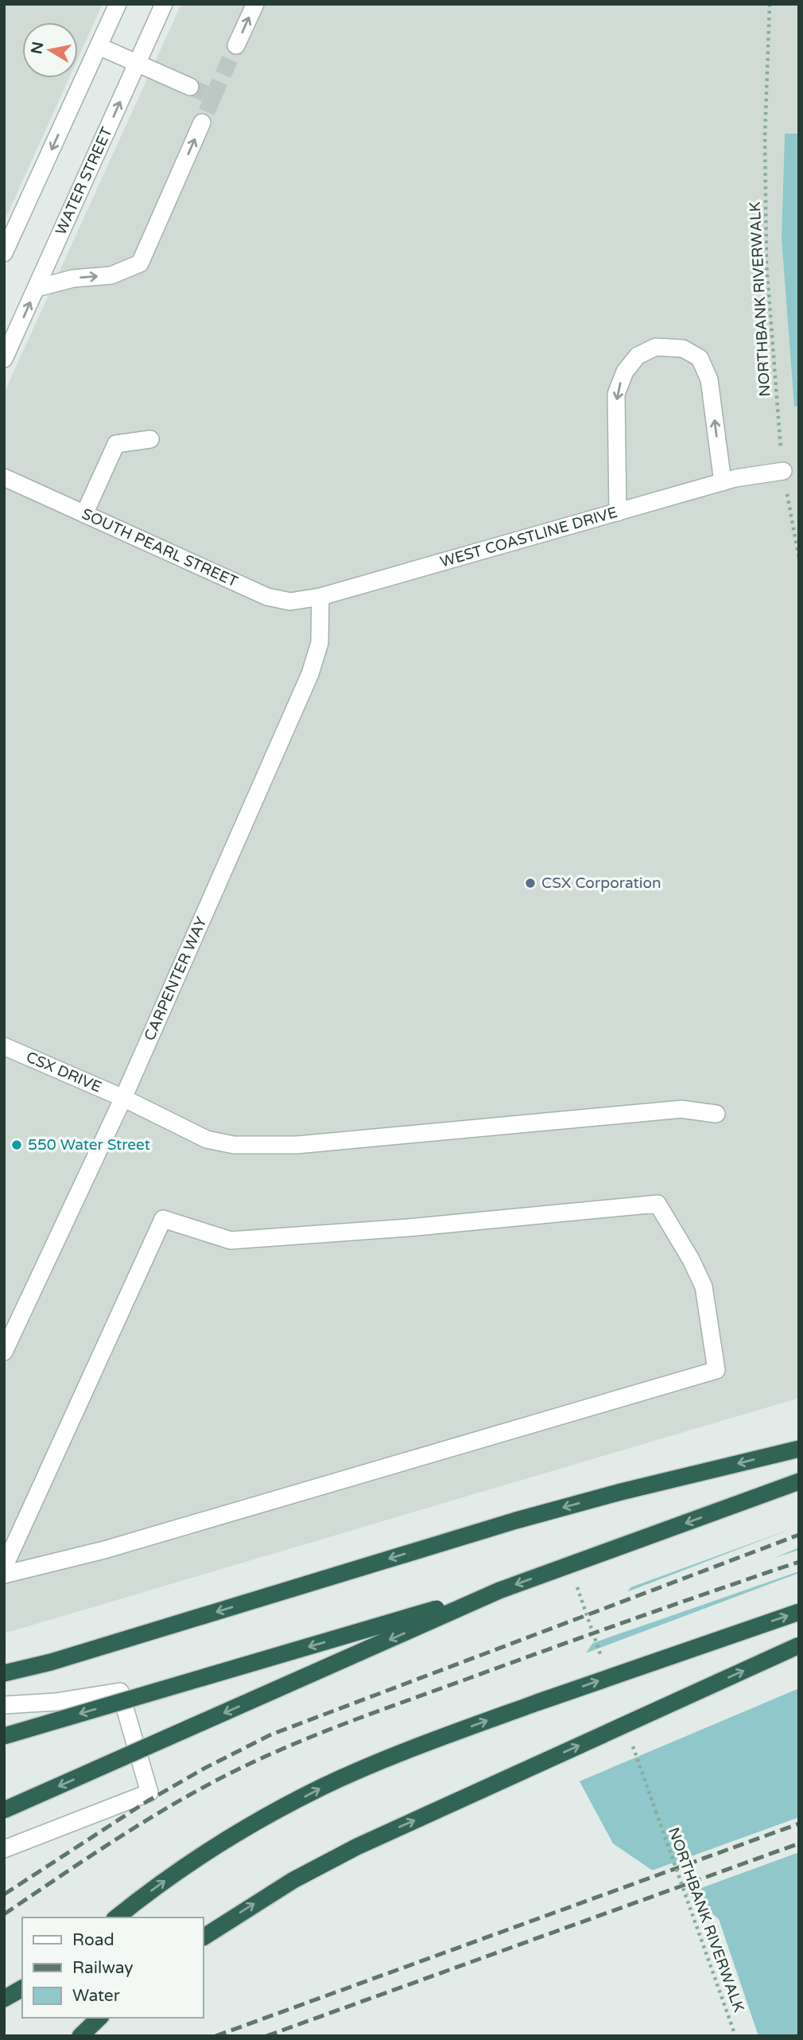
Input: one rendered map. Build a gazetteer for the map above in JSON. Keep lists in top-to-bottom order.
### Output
{
  "streets": {
    "street": [
      "WATER STREET",
      "WEST COASTLINE DRIVE",
      "SOUTH PEARL STREET",
      "CARPENTER WAY",
      "CSX DRIVE"
    ],
    "path": ["NORTHBANK RIVERWALK"]
  },
  "crossings": [
    ["NORTHBANK RIVERWALK", "WEST COASTLINE DRIVE"],
    ["WEST COASTLINE DRIVE", "SOUTH PEARL STREET"],
    ["WEST COASTLINE DRIVE", "CARPENTER WAY"],
    ["SOUTH PEARL STREET", "CARPENTER WAY"],
    ["CARPENTER WAY", "CSX DRIVE"]
  ],
  "places": ["CSX Corporation", "550 Water Street"],
  "legend": ["Road", "Railway", "Water"],
  "north": "left"
}
